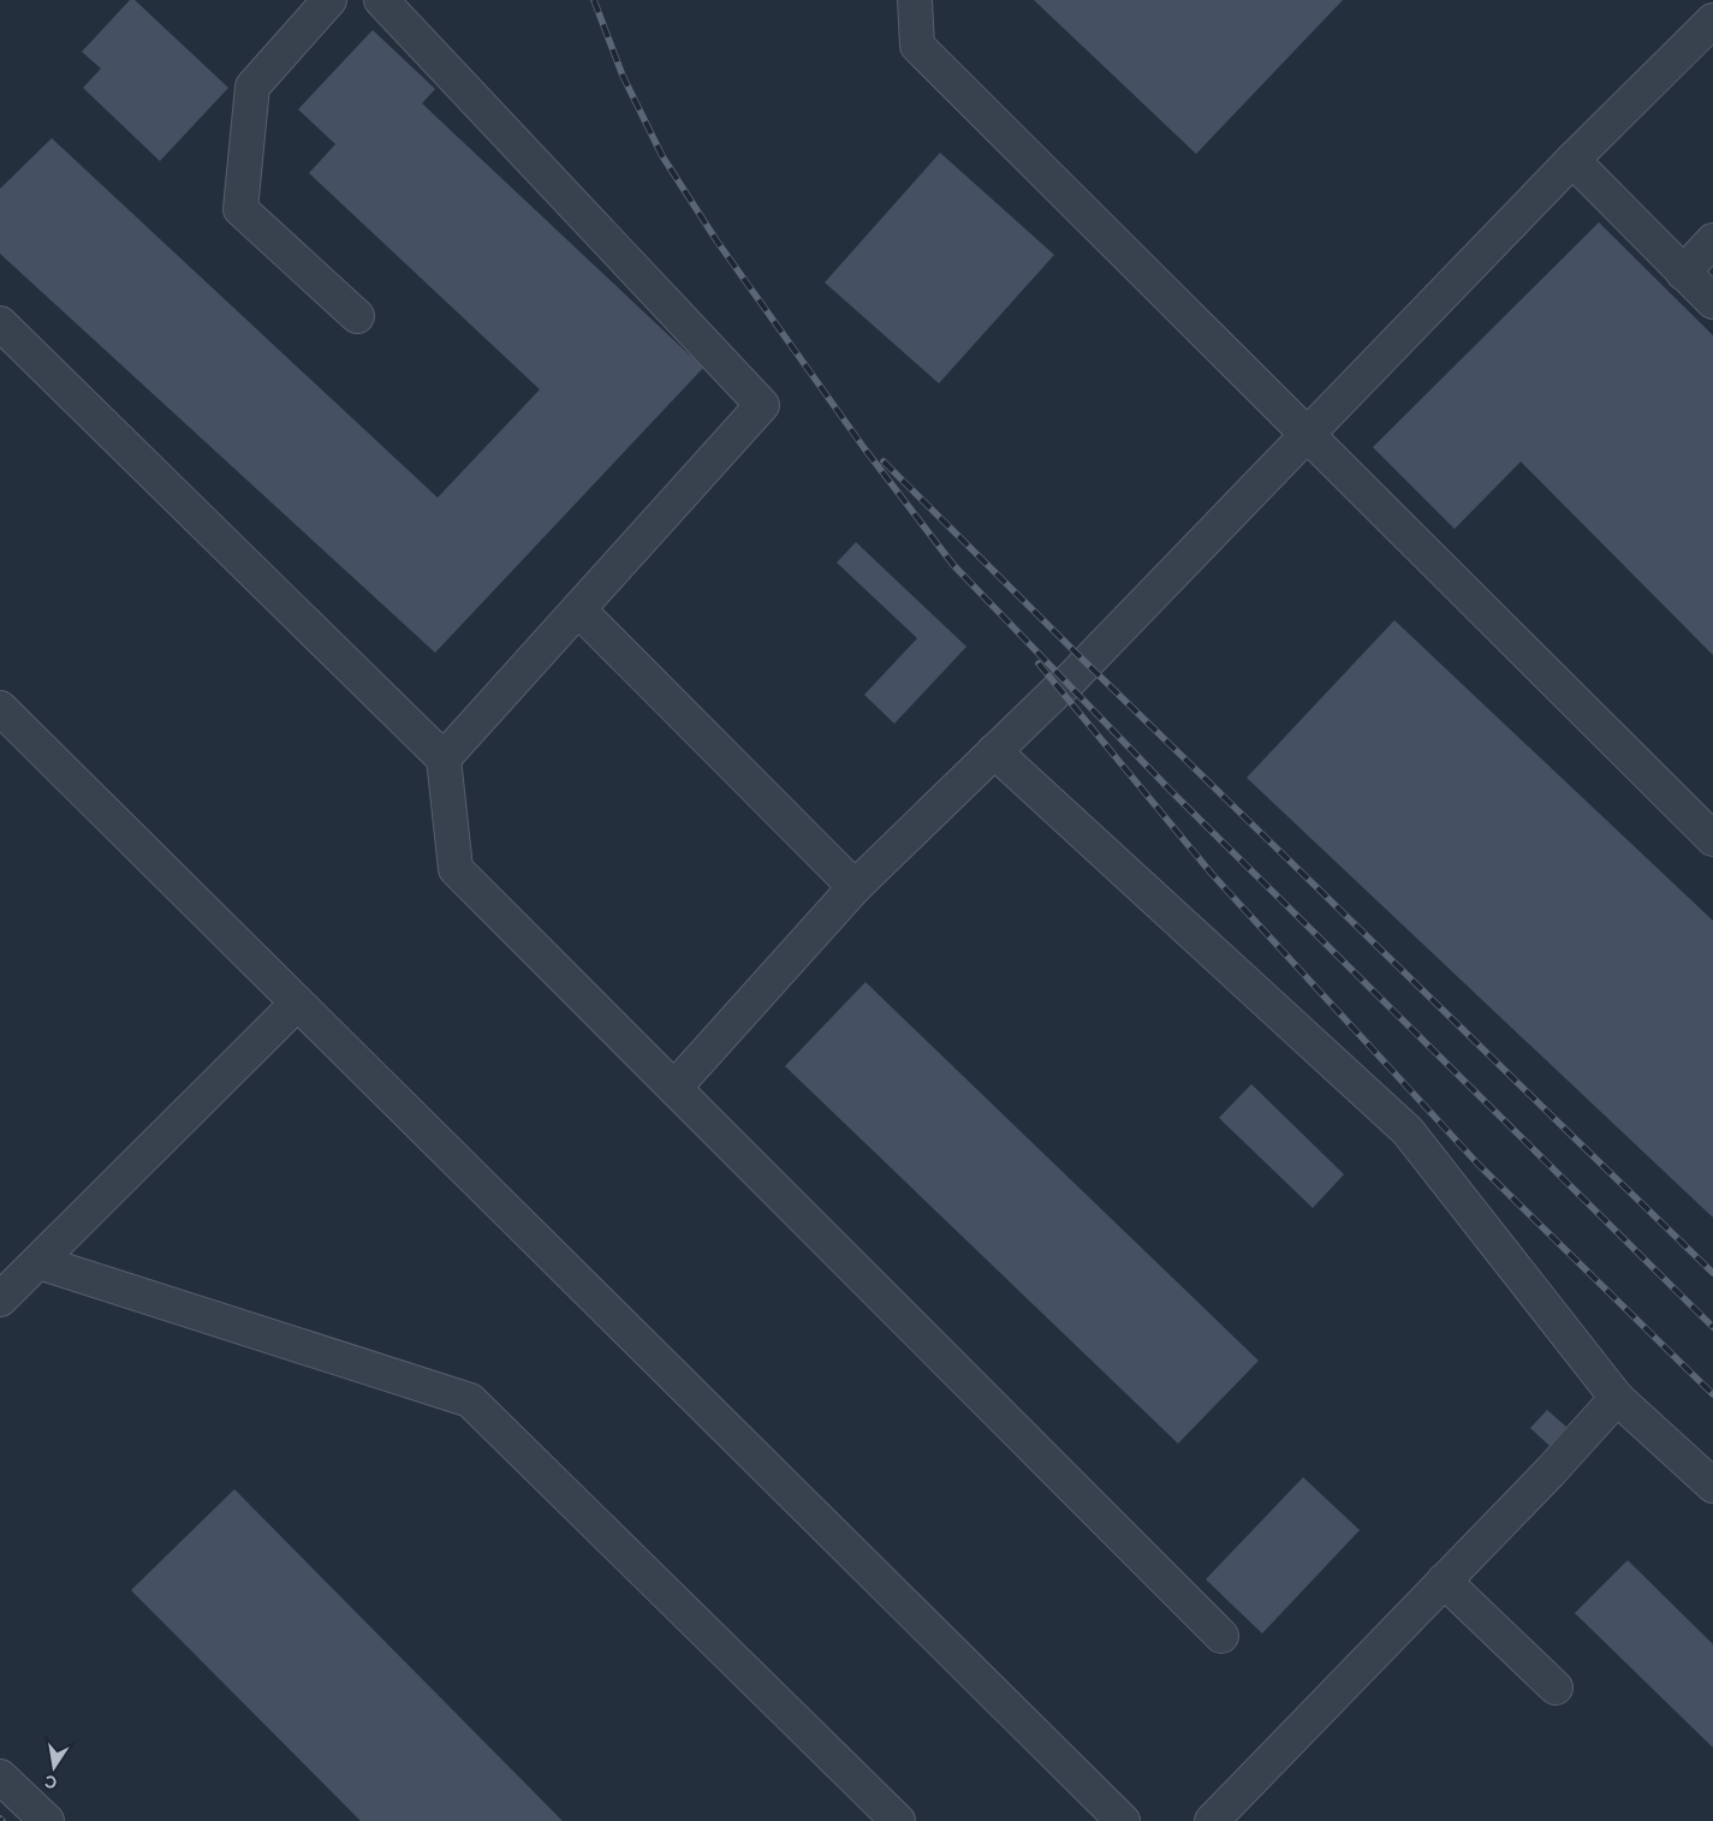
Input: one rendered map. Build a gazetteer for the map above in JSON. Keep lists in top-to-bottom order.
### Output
{
  "north": "bottom"
}
